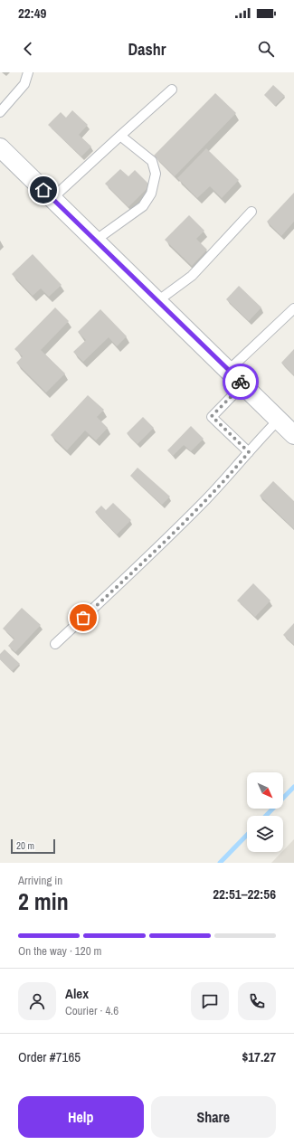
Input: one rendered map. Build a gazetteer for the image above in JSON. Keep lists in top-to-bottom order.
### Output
{
  "scale_bar": "20 m",
  "north": "bottom right",
  "page": {
    "status": "22:49",
    "header": "Dashr",
    "scale": "20 m",
    "heading": ["2 min", "Arriving in", "22:51–22:56"],
    "panel": [
      "Alex",
      "Courier · 4.6",
      "Order #7165",
      "$17.27"
    ],
    "bar": "On the way · 120 m",
    "buttons": ["Help", "Share"]
  }
}
